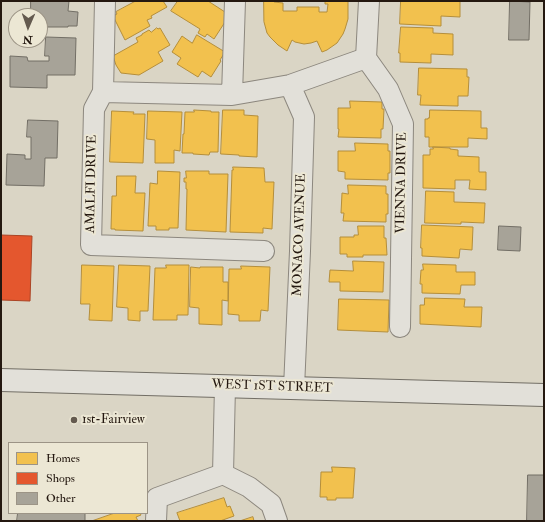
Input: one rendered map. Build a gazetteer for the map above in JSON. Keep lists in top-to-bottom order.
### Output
{
  "streets": {
    "main road": ["WEST 1ST STREET"],
    "street": ["VIENNA DRIVE", "AMALFI DRIVE", "MONACO AVENUE"]
  },
  "crossings": [
    ["MONACO AVENUE", "WEST 1ST STREET"]
  ],
  "places": ["1st-Fairview"],
  "legend": ["Homes", "Shops", "Other"],
  "north": "bottom"
}
